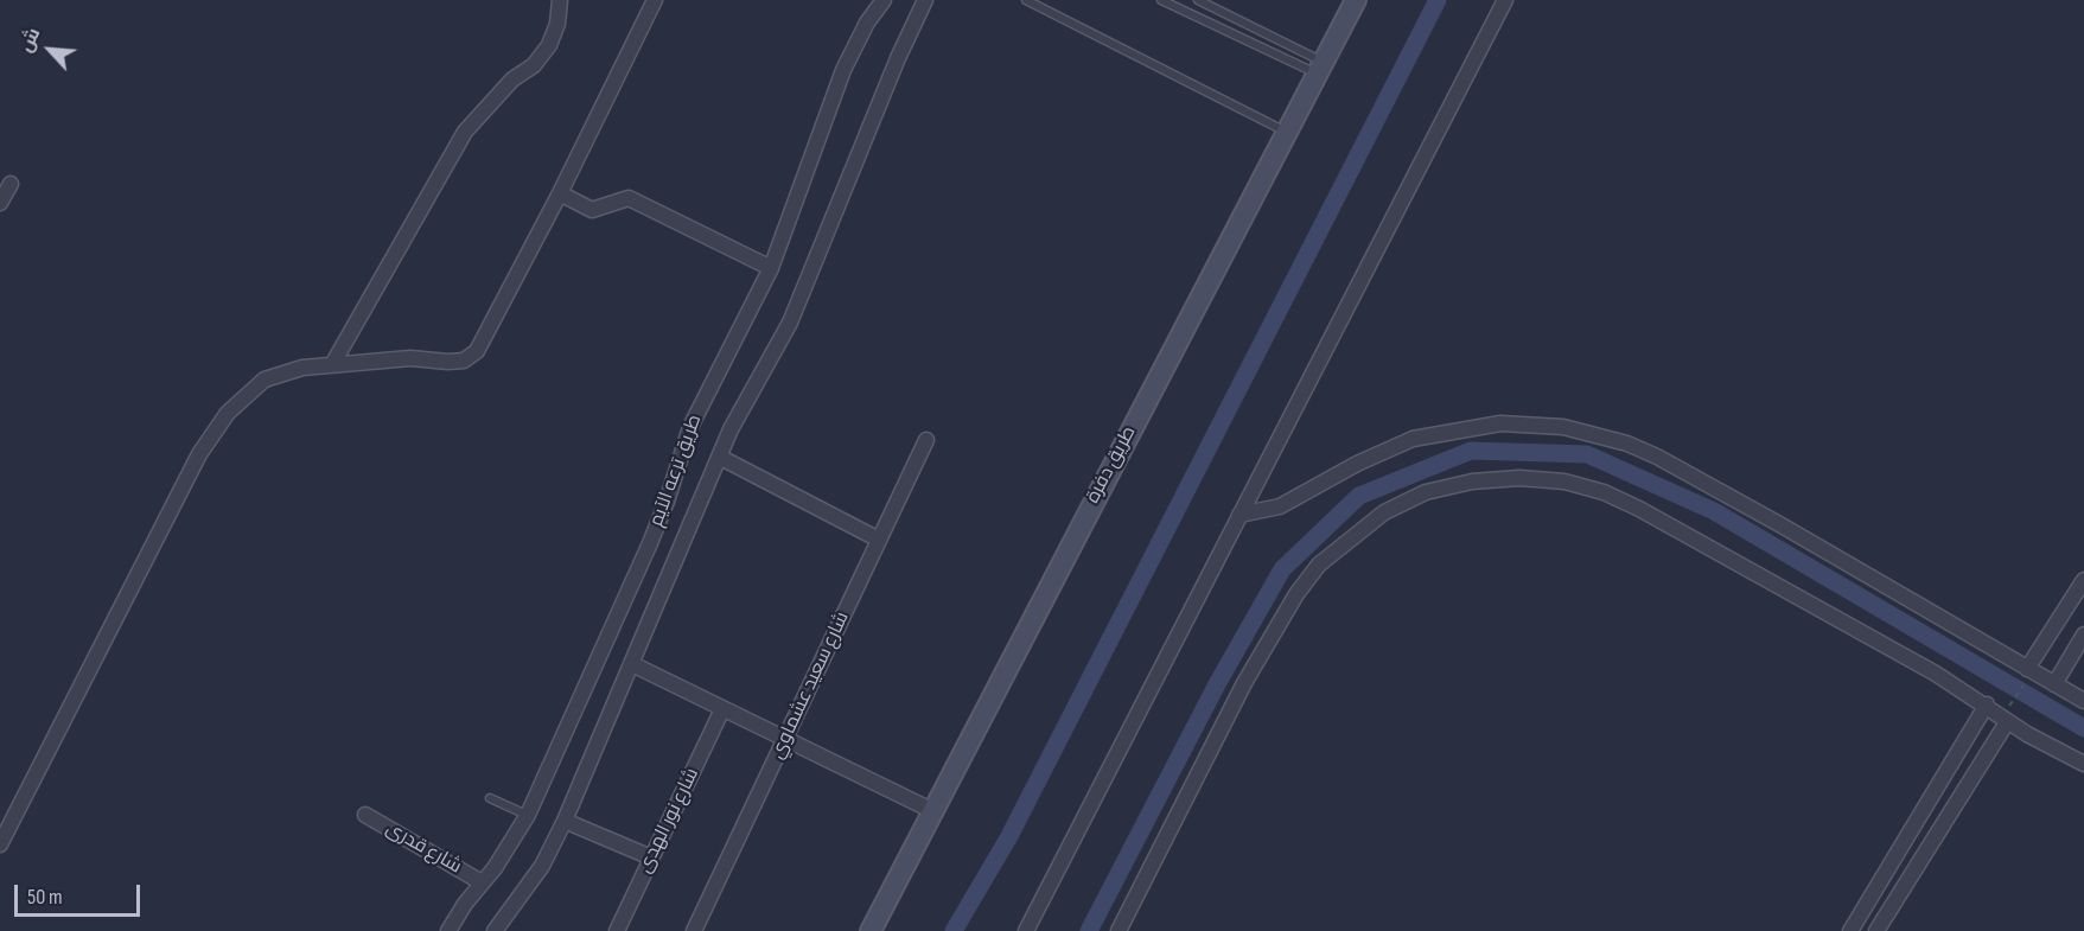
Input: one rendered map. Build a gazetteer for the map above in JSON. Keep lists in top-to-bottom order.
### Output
{
  "streets": {
    "main road": ["طريق دفرة"],
    "street": [
      "طريق ترعه الآيم",
      "شارع سعيد عشماوي",
      "شارع نور الهدى",
      "شارع قدرى"
    ]
  },
  "crossings": [
    ["طريق ترعه الآيم", "شارع قدرى"]
  ],
  "scale_bar": "50 m",
  "north": "top left"
}
